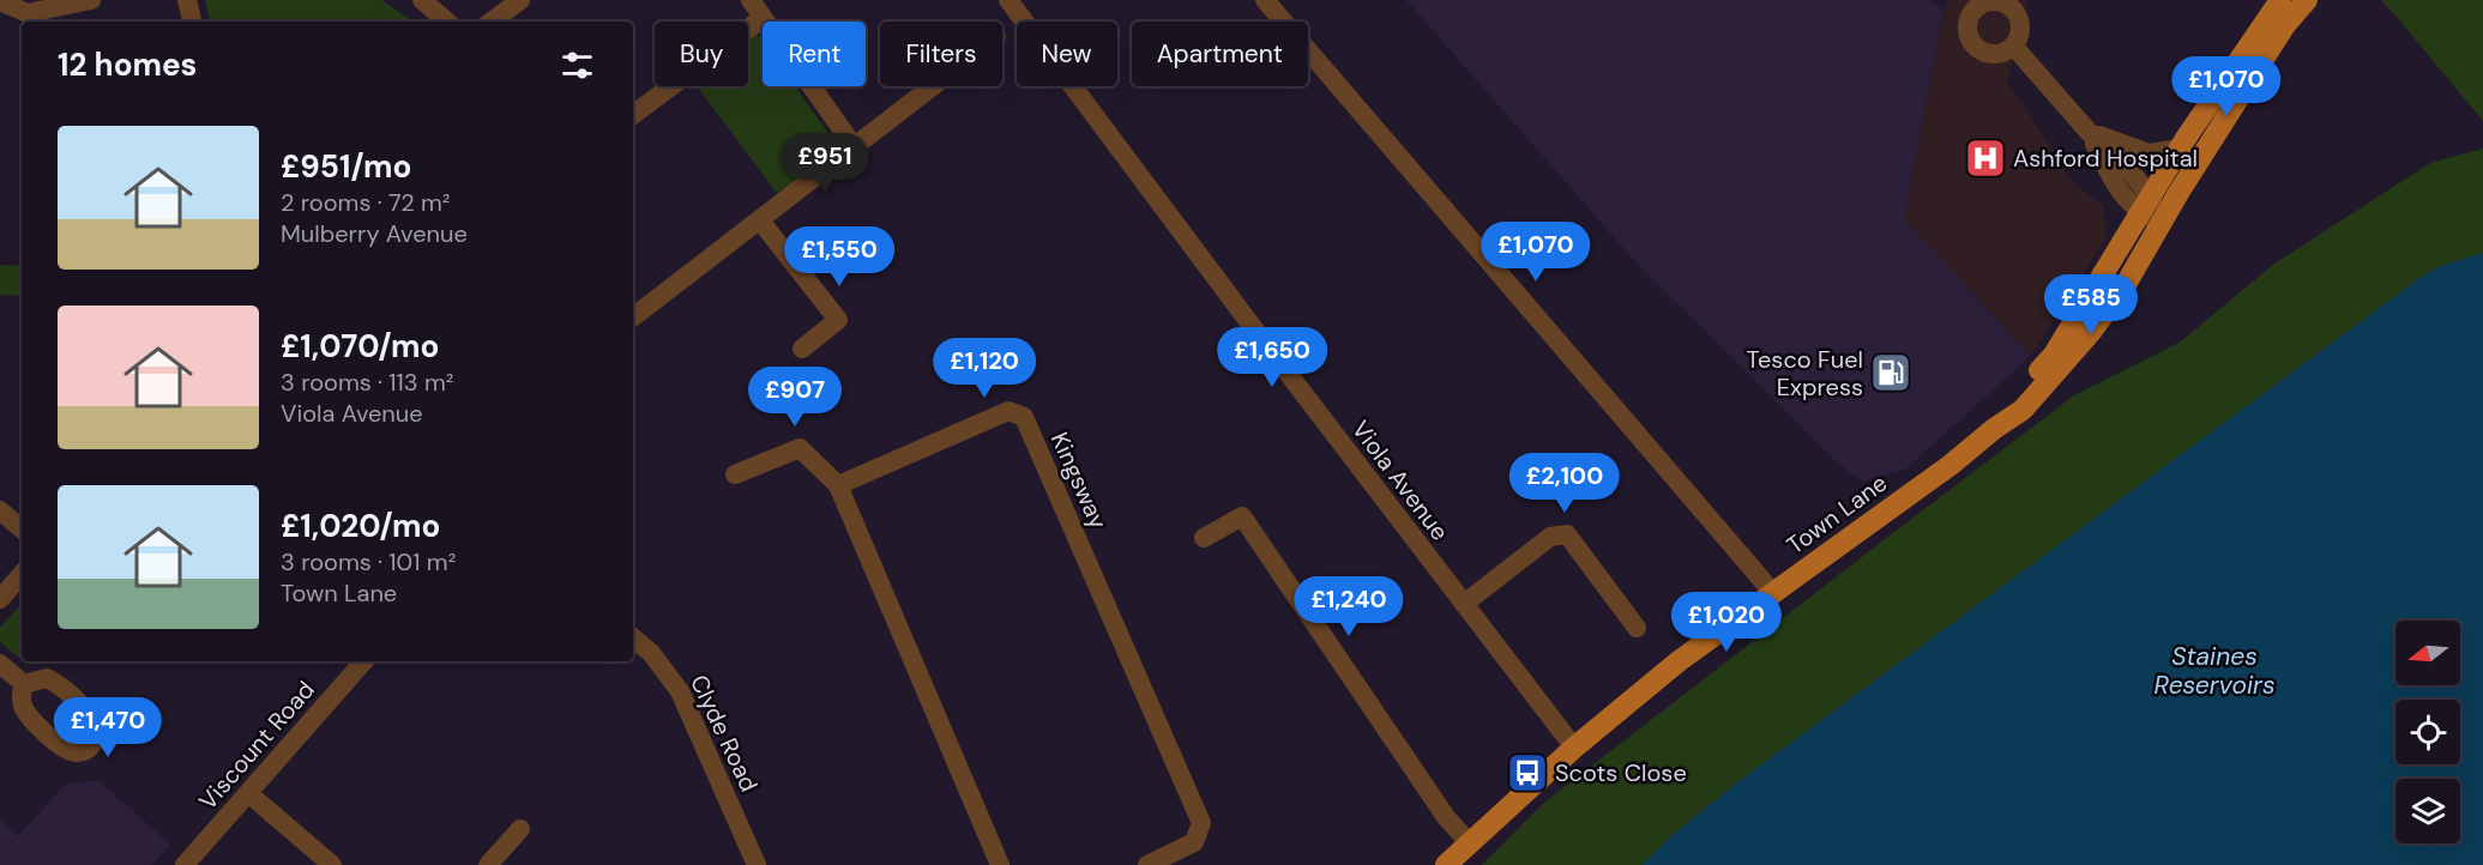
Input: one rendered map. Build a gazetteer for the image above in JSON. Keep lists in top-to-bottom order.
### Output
{
  "streets": {
    "main road": ["Town Lane"],
    "street": [
      "Kingsway",
      "Viola Avenue",
      "Clyde Road",
      "Viscount Road"
    ]
  },
  "crossings": [
    ["Viola Avenue", "Town Lane"]
  ],
  "water": ["Staines Reservoirs"],
  "places": {
    "hospital": ["Ashford Hospital"],
    "fuel station": ["Tesco Fuel Express"],
    "bus stop": ["Scots Close"]
  },
  "north": "left",
  "page": {
    "chip": [
      "Buy",
      "Rent",
      "Filters",
      "New",
      "Apartment"
    ],
    "heading": "12 homes",
    "price": [
      "£1,070",
      "£951",
      "£1,070",
      "£1,550",
      "£585",
      "£1,650",
      "£1,120",
      "£907",
      "£2,100",
      "£1,240",
      "£1,020",
      "£1,470"
    ],
    "list": [
      {
        "name": "£951/mo",
        "note": "2 rooms · 72 m² · Mulberry Avenue"
      },
      {
        "name": "£1,070/mo",
        "note": "3 rooms · 113 m² · Viola Avenue"
      },
      {
        "name": "£1,020/mo",
        "note": "3 rooms · 101 m² · Town Lane"
      }
    ]
  }
}
